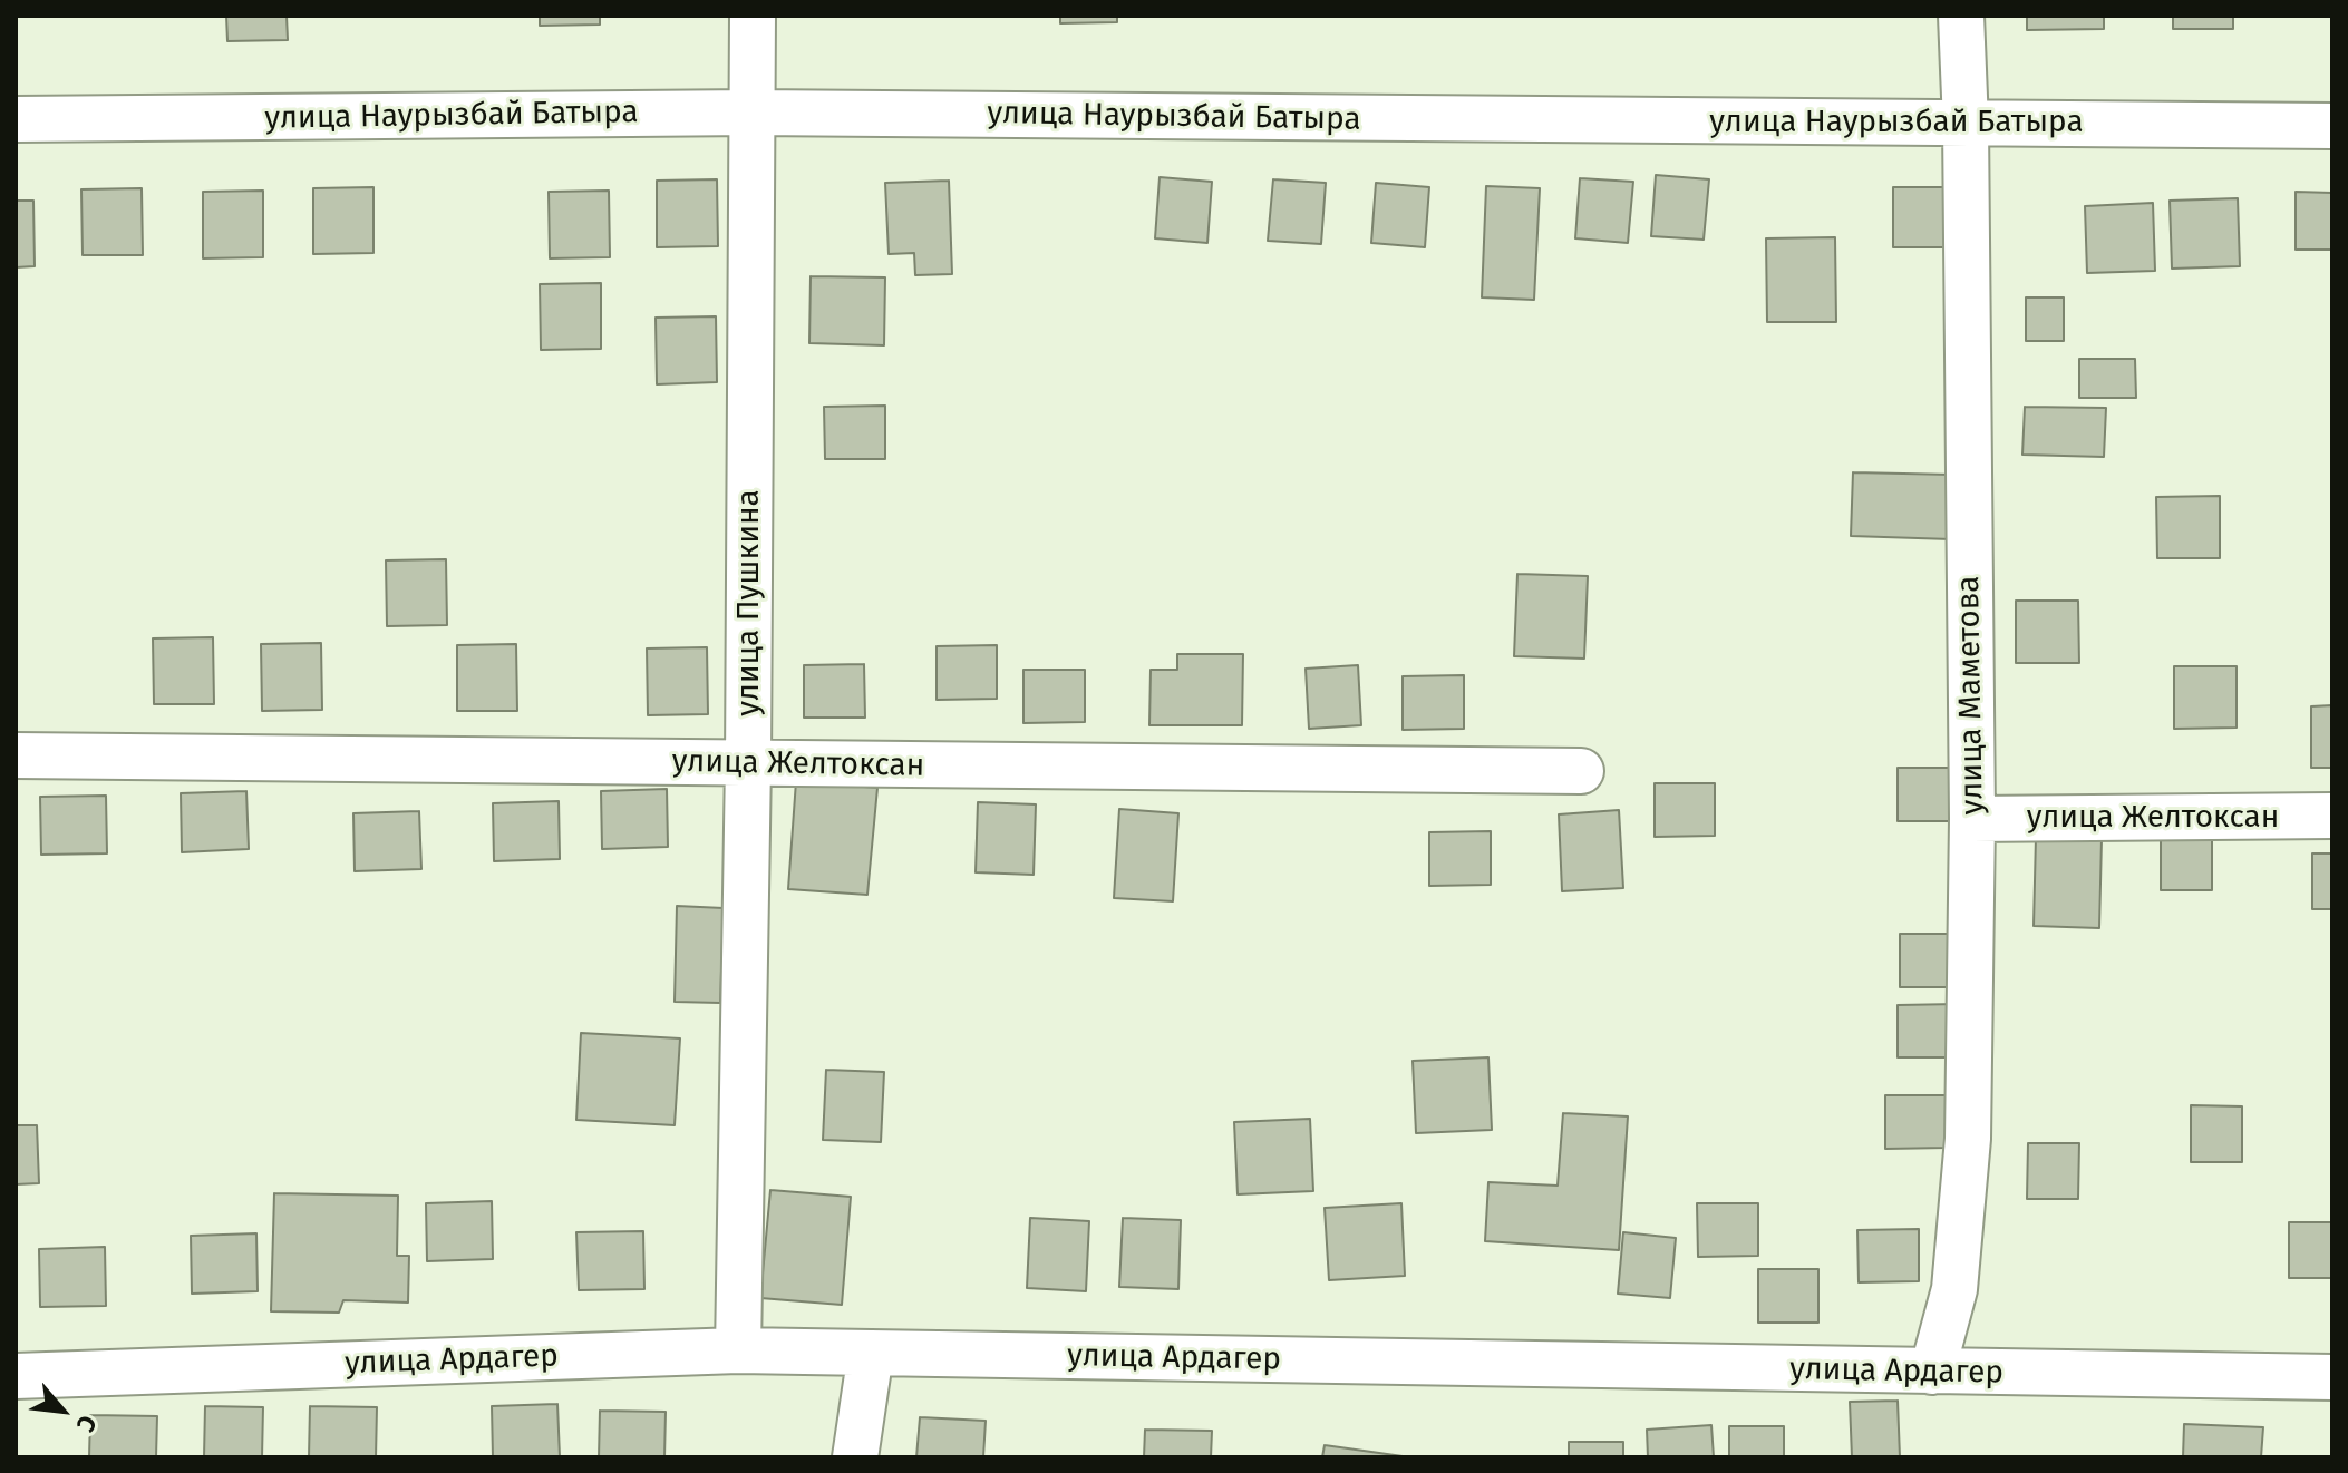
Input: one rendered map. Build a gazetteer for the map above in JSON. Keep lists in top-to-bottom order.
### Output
{
  "streets": {
    "street": [
      "улица Наурызбай Батыра",
      "улица Пушкина",
      "улица Маметова",
      "улица Желтоксан",
      "улица Ардагер"
    ]
  },
  "crossings": [
    ["улица Наурызбай Батыра", "улица Пушкина"],
    ["улица Наурызбай Батыра", "улица Маметова"],
    ["улица Пушкина", "улица Желтоксан"],
    ["улица Пушкина", "улица Ардагер"],
    ["улица Маметова", "улица Желтоксан"],
    ["улица Маметова", "улица Ардагер"]
  ],
  "north": "bottom right"
}
